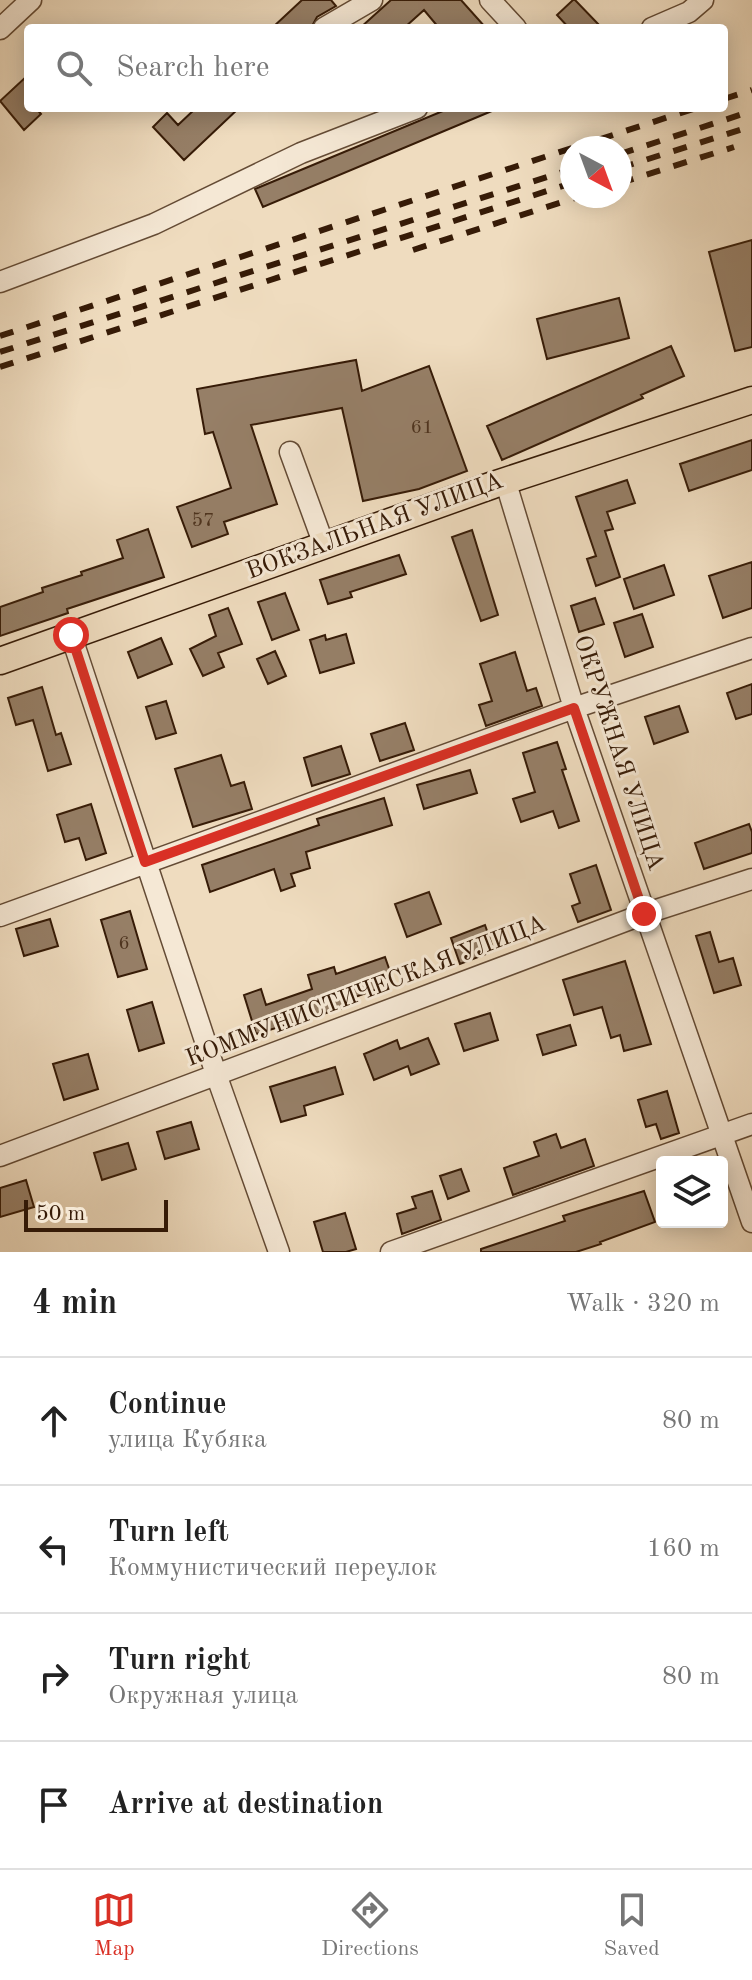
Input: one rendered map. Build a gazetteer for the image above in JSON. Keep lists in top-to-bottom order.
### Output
{
  "streets": {
    "main road": ["ВОКЗАЛЬНАЯ УЛИЦА"],
    "street": ["ОКРУЖНАЯ УЛИЦА", "КОММУНИСТИЧЕСКАЯ УЛИЦА"]
  },
  "crossings": [
    ["ВОКЗАЛЬНАЯ УЛИЦА", "ОКРУЖНАЯ УЛИЦА"],
    ["ОКРУЖНАЯ УЛИЦА", "КОММУНИСТИЧЕСКАЯ УЛИЦА"]
  ],
  "house_numbers": ["61", "57", "6"],
  "scale_bar": "50 m",
  "north": "bottom right",
  "page": {
    "search": "Search here",
    "scale": "50 m",
    "heading": ["4 min", "Walk · 320 m"],
    "list": [
      ["Continue", "улица Кубяка", "80 m"],
      ["Turn left", "Коммунистический переулок", "160 m"],
      ["Turn right", "Окружная улица", "80 m"],
      "Arrive at destination"
    ],
    "nav": ["Map", "Directions", "Saved"]
  }
}
